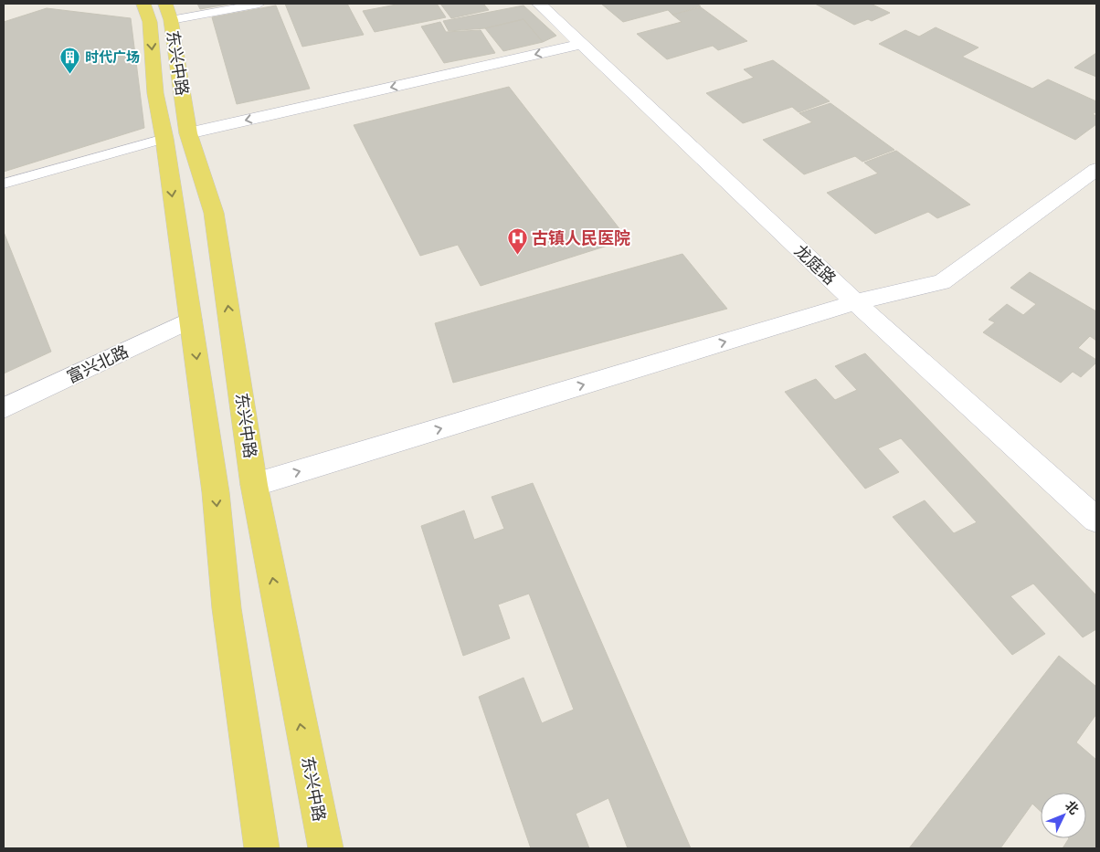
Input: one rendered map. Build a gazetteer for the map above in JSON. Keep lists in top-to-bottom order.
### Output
{
  "streets": {
    "main road": ["东兴中路"],
    "street": ["龙庭路", "富兴北路"]
  },
  "crossings": [
    ["东兴中路", "富兴北路"]
  ],
  "places": {
    "building": ["时代广场"],
    "hospital": ["古镇人民医院"]
  },
  "north": "top right"
}
